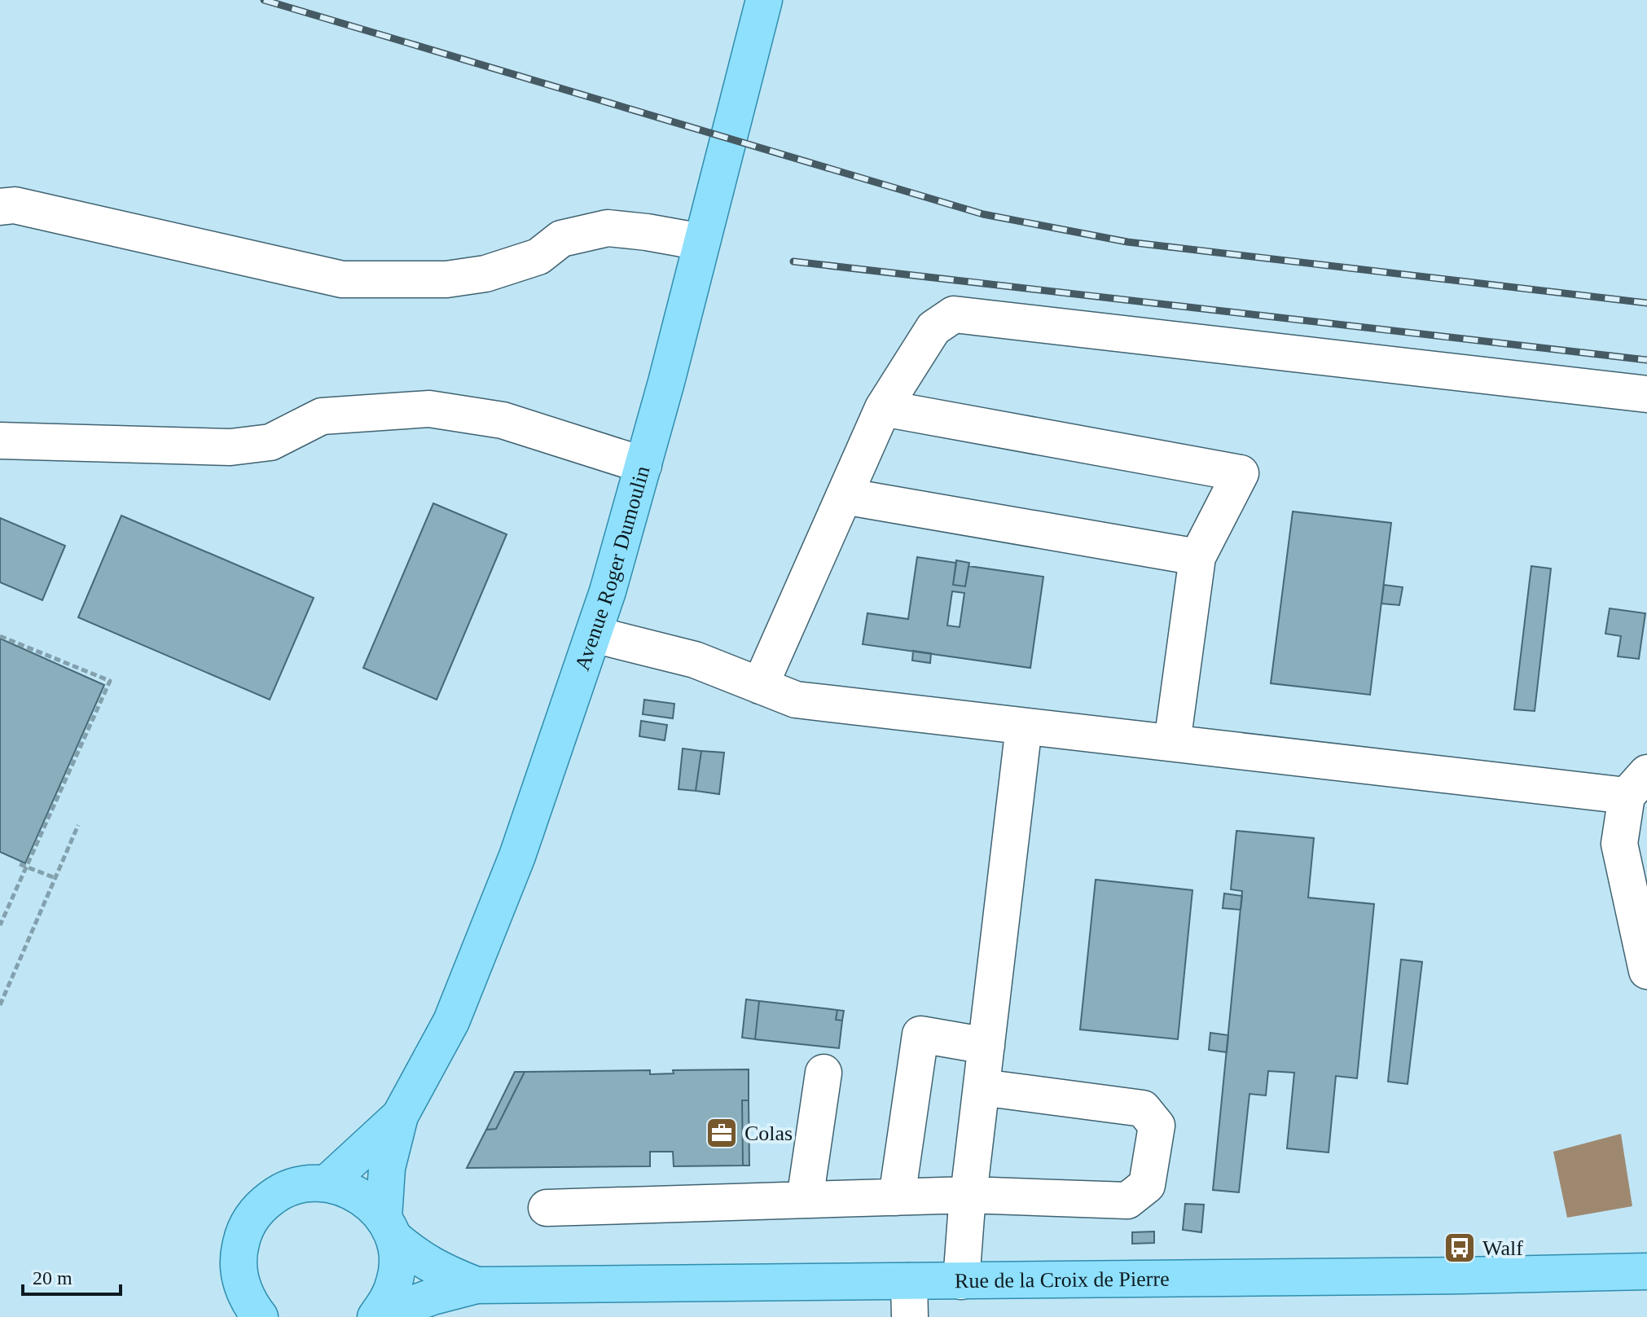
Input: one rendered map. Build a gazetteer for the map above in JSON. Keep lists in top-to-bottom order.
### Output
{
  "streets": {
    "main road": ["Avenue Roger Dumoulin", "Rue de la Croix de Pierre"]
  },
  "places": {
    "office": ["Colas"],
    "bus stop": ["Walf"]
  },
  "scale_bar": "20 m"
}
